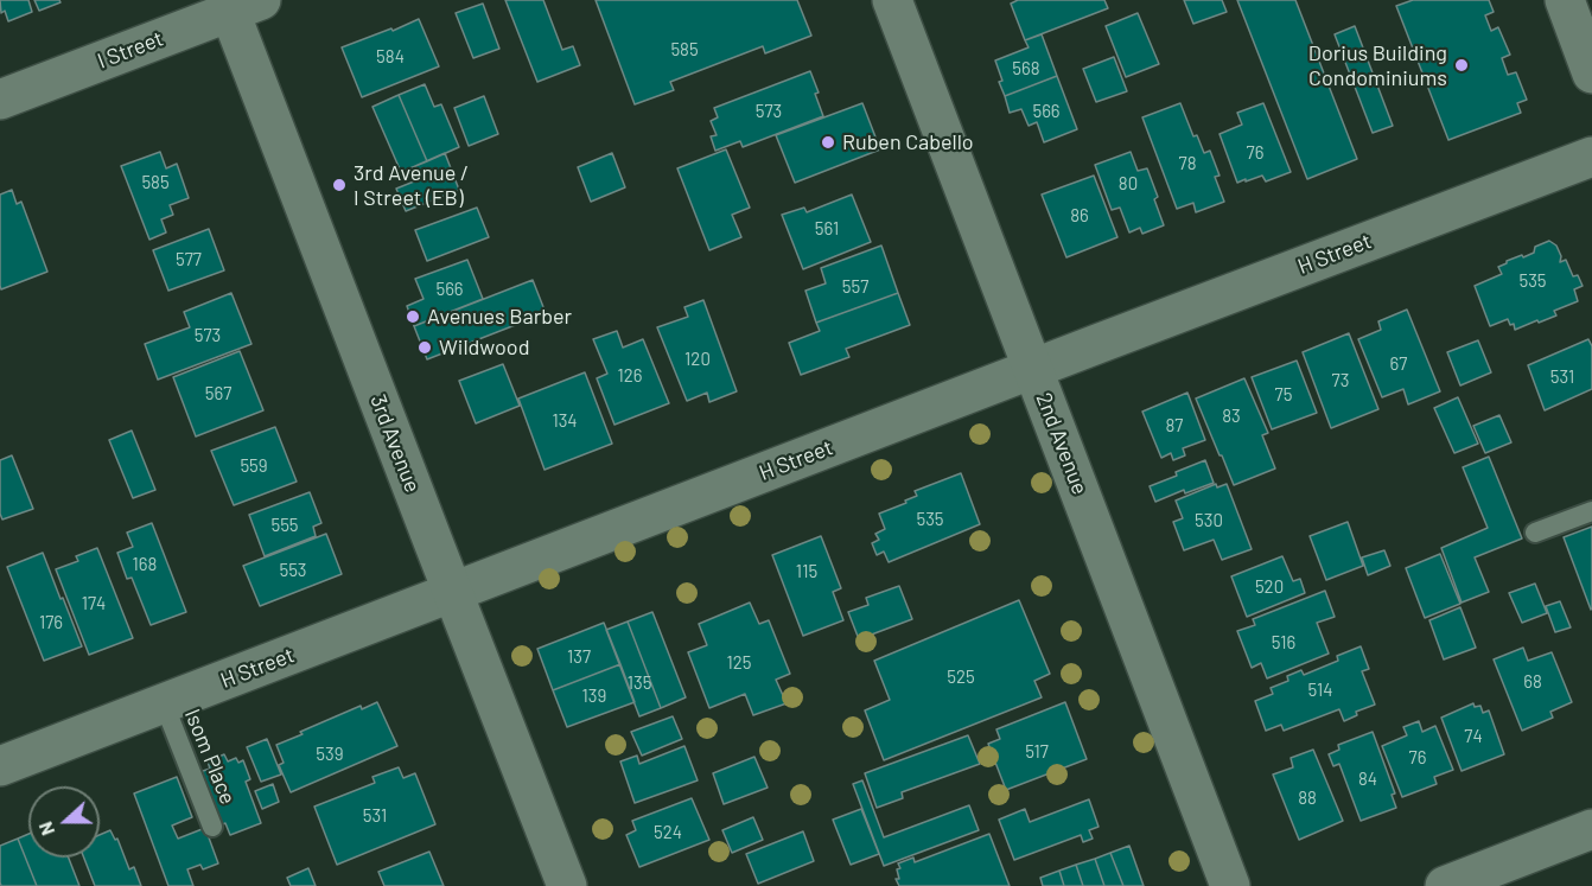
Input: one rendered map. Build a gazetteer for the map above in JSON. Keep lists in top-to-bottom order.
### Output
{
  "streets": {
    "street": [
      "I Street",
      "H Street",
      "3rd Avenue",
      "2nd Avenue"
    ],
    "lane": ["Isom Place"]
  },
  "crossings": [
    ["I Street", "3rd Avenue"],
    ["H Street", "3rd Avenue"],
    ["H Street", "2nd Avenue"],
    ["H Street", "Isom Place"]
  ],
  "places": [
    "Dorius Building Condominiums",
    "Ruben Cabello",
    "3rd Avenue / I Street (EB)",
    "Avenues Barber",
    "Wildwood"
  ],
  "house_numbers": [
    "585",
    "584",
    "568",
    "573",
    "566",
    "76",
    "78",
    "585",
    "80",
    "86",
    "561",
    "577",
    "535",
    "557",
    "566",
    "573",
    "120",
    "67",
    "126",
    "531",
    "73",
    "567",
    "75",
    "83",
    "134",
    "87",
    "559",
    "535",
    "530",
    "555",
    "168",
    "553",
    "115",
    "520",
    "174",
    "176",
    "516",
    "137",
    "125",
    "525",
    "68",
    "135",
    "514",
    "139",
    "74",
    "517",
    "539",
    "76",
    "84",
    "88",
    "531",
    "524"
  ],
  "north": "left"
}
